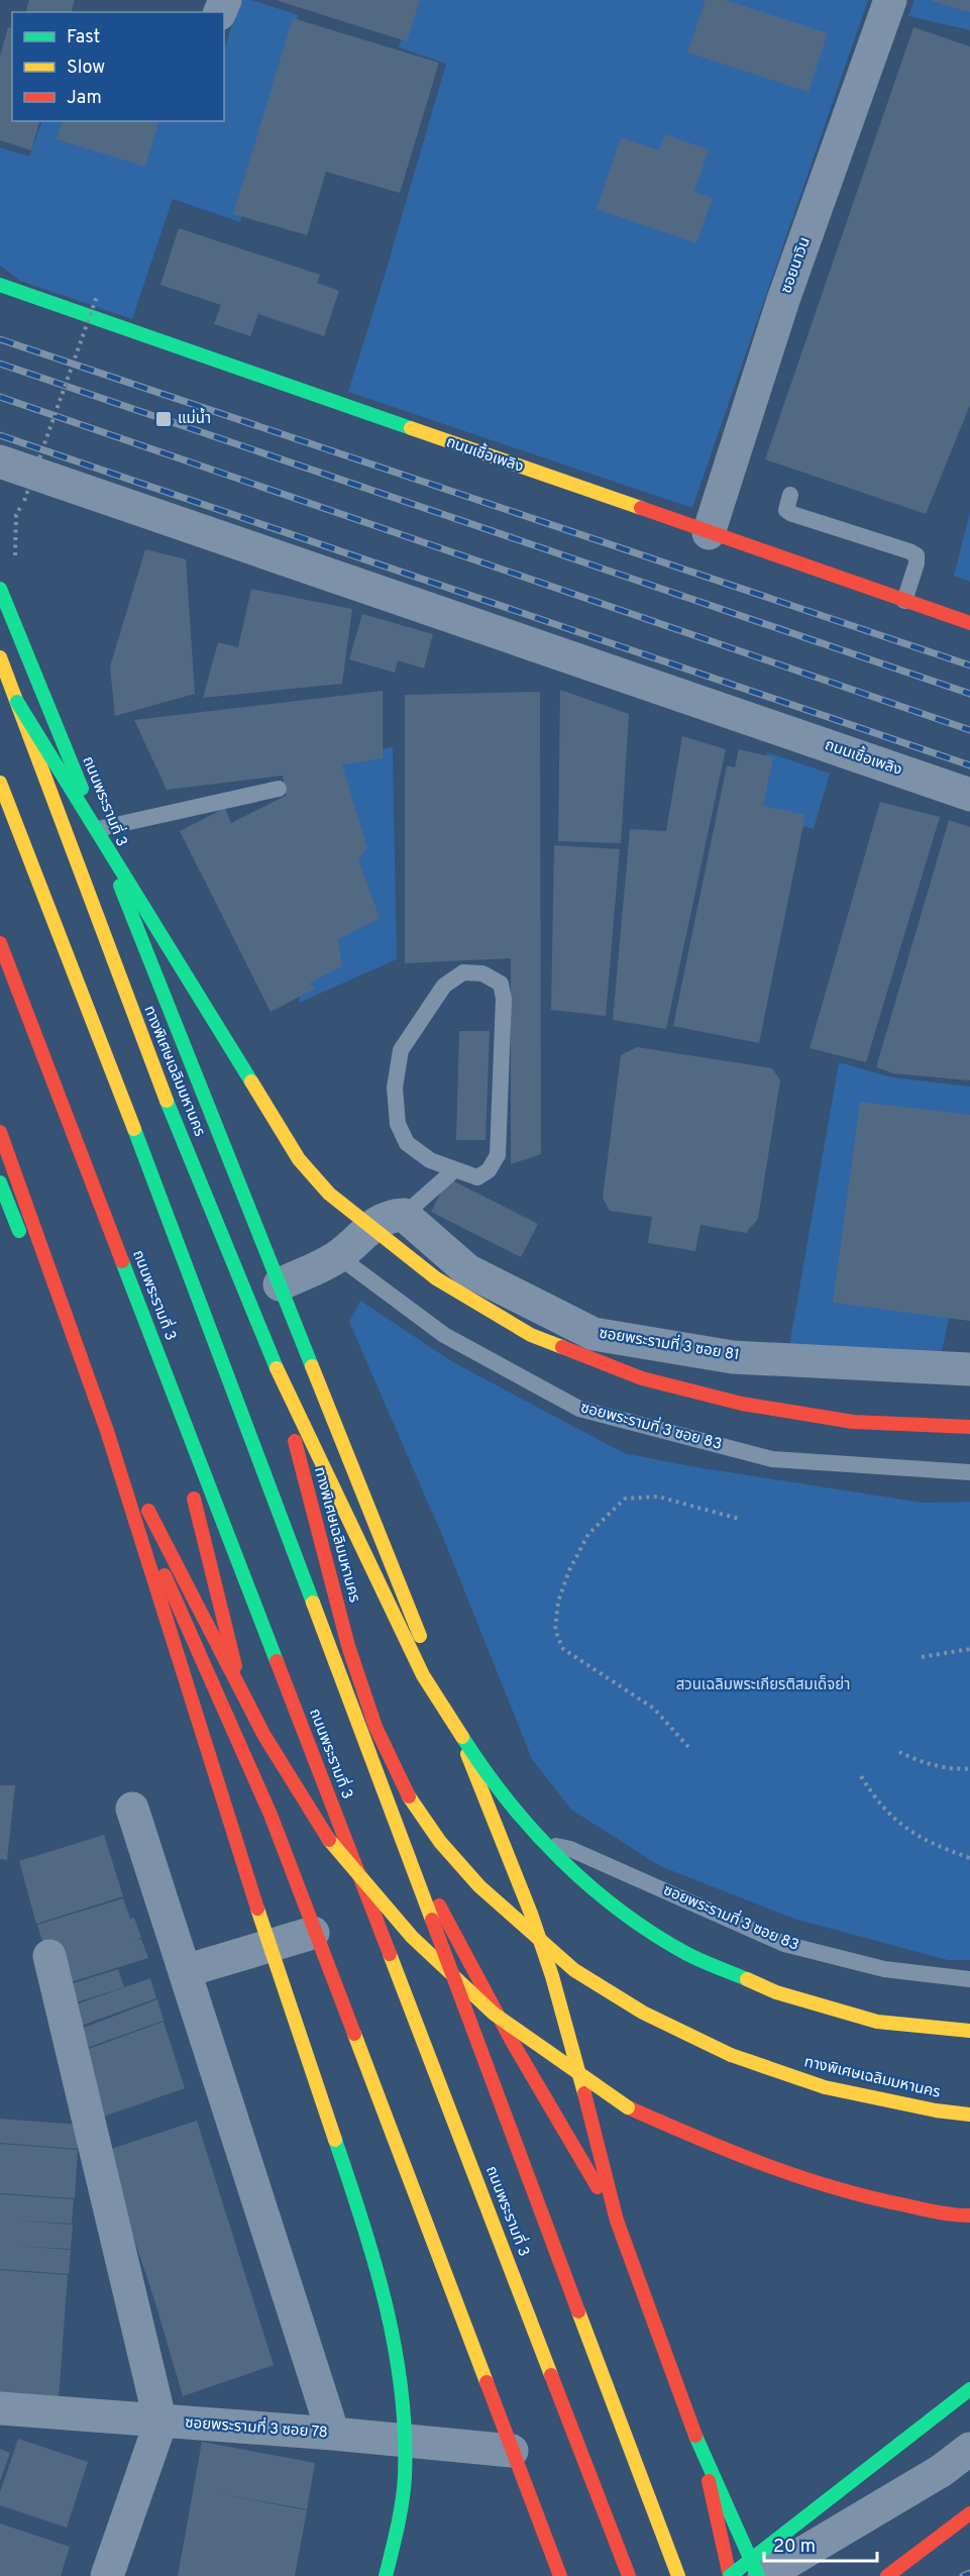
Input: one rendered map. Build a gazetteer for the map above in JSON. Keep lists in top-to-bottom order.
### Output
{
  "streets": {
    "main road": ["ถนนเชื้อเพลิง", "ถนนพระรามที่ 3", "ทางพิเศษเฉลิมมหานคร"],
    "street": ["ซอยนาวิน", "ซอยพระรามที่ 3 ซอย 81", "ซอยพระรามที่ 3 ซอย 78"],
    "lane": ["ซอยพระรามที่ 3 ซอย 83"]
  },
  "crossings": [
    ["ซอยนาวิน", "ถนนเชื้อเพลิง"],
    ["ถนนพระรามที่ 3", "ซอยพระรามที่ 3 ซอย 83"]
  ],
  "parks": ["สวนเฉลิมพระเกียรติสมเด็จย่า"],
  "places": {
    "transit": ["แม่น้ำ"]
  },
  "legend": ["Fast", "Slow", "Jam"],
  "scale_bar": "20 m"
}
